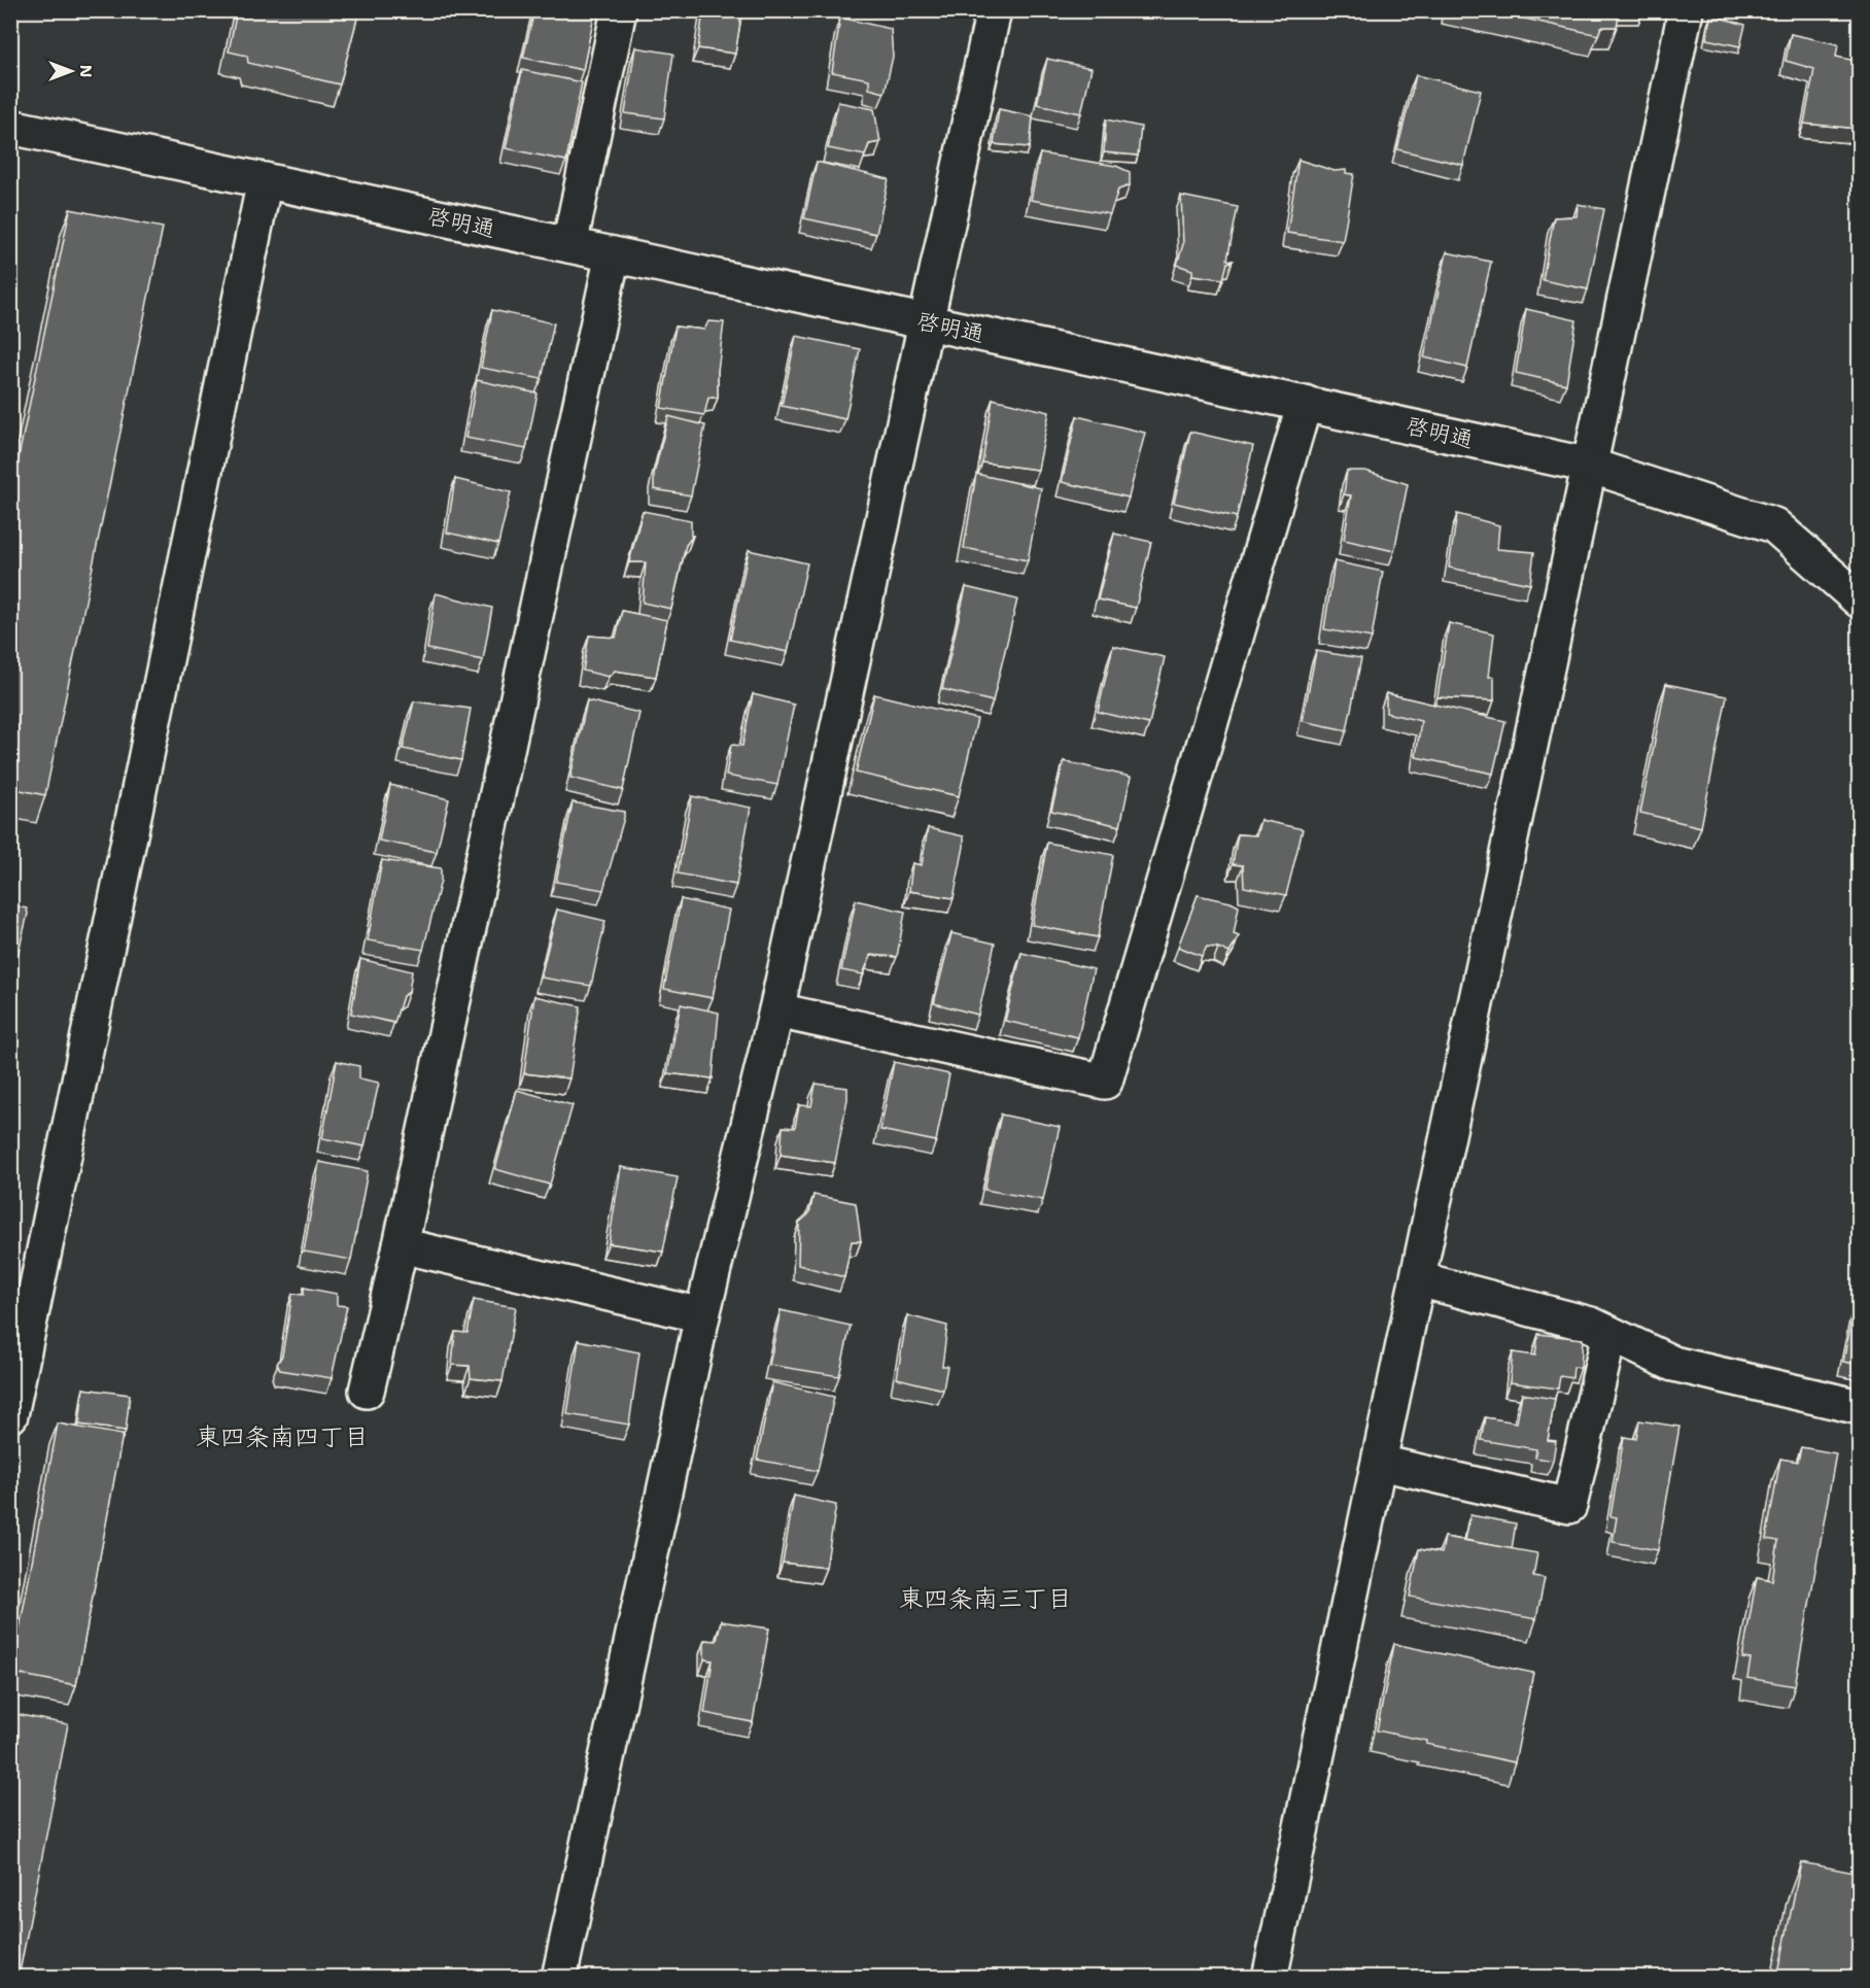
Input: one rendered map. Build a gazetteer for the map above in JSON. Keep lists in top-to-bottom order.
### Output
{
  "streets": {
    "street": ["啓明通"]
  },
  "districts": ["東四条南四丁目", "東四条南三丁目"],
  "north": "right"
}
